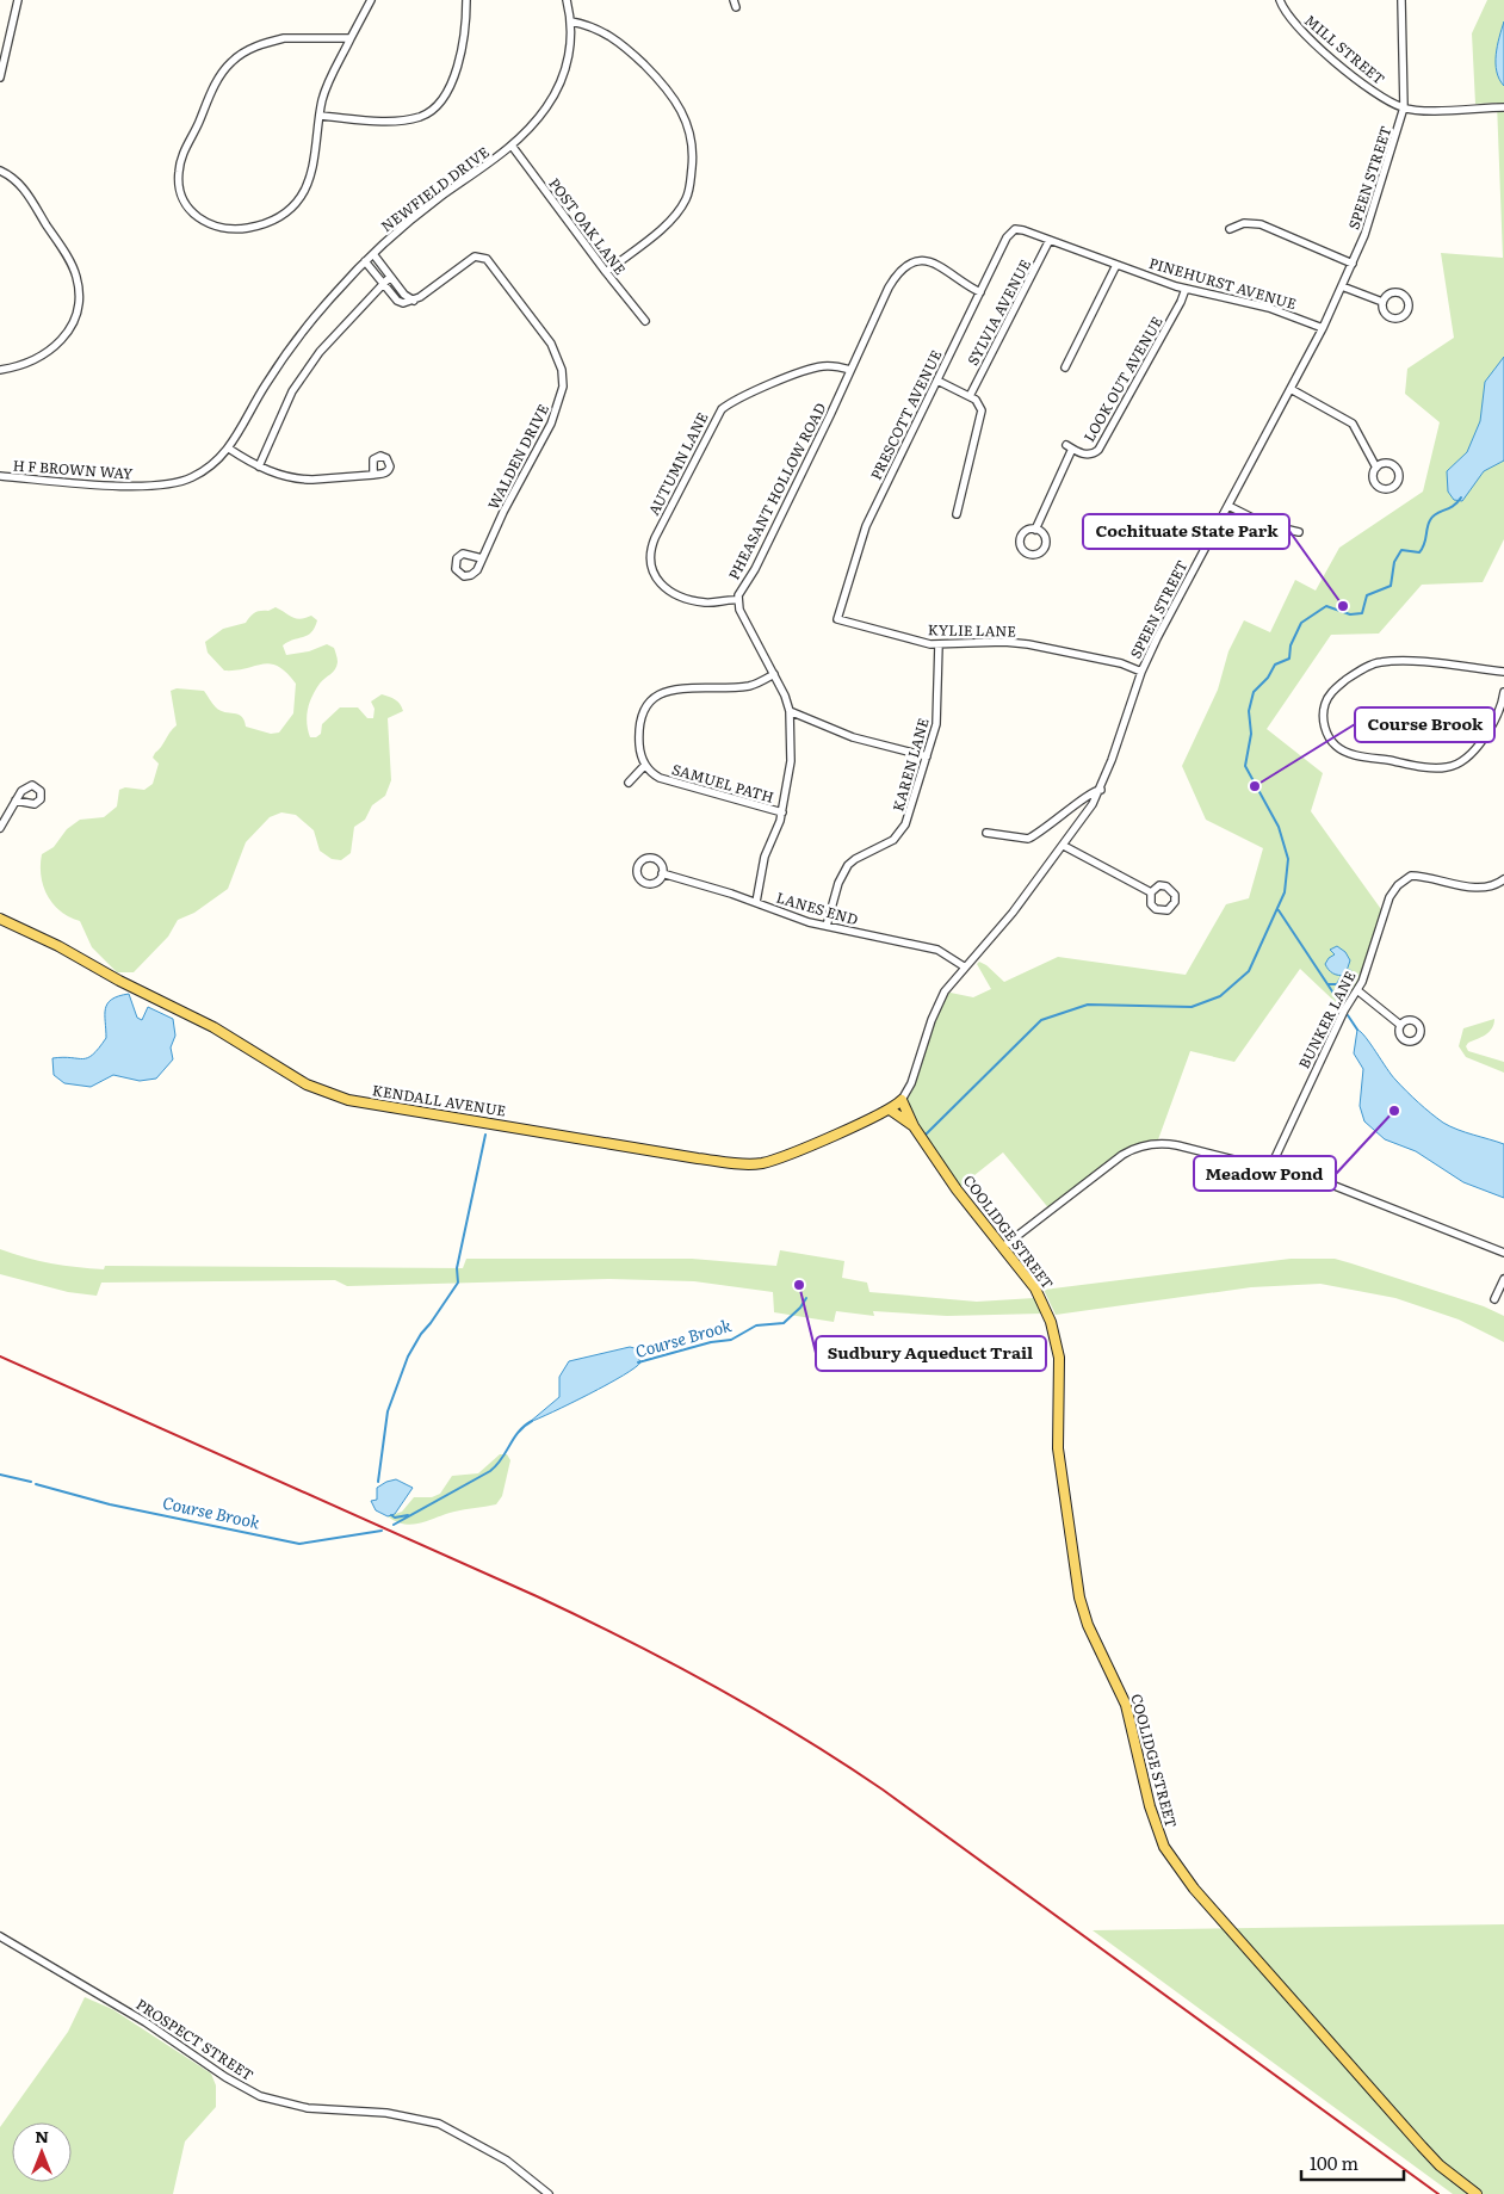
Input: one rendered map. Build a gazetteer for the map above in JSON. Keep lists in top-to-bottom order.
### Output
{
  "streets": {
    "main road": ["KENDALL AVENUE", "COOLIDGE STREET"],
    "street": [
      "MILL STREET",
      "SPEEN STREET",
      "NEWFIELD DRIVE",
      "POST OAK LANE",
      "PINEHURST AVENUE",
      "SYLVIA AVENUE",
      "LOOK OUT AVENUE",
      "PRESCOTT AVENUE",
      "WALDEN DRIVE",
      "AUTUMN LANE",
      "H F BROWN WAY",
      "PHEASANT HOLLOW ROAD",
      "KYLIE LANE",
      "KAREN LANE",
      "SAMUEL PATH",
      "LANES END",
      "BUNKER LANE",
      "PROSPECT STREET"
    ]
  },
  "crossings": [
    ["MILL STREET", "SPEEN STREET"],
    ["SPEEN STREET", "PINEHURST AVENUE"],
    ["SPEEN STREET", "KYLIE LANE"],
    ["SPEEN STREET", "LANES END"],
    ["SPEEN STREET", "KENDALL AVENUE"],
    ["SPEEN STREET", "COOLIDGE STREET"],
    ["NEWFIELD DRIVE", "POST OAK LANE"],
    ["NEWFIELD DRIVE", "H F BROWN WAY"],
    ["PINEHURST AVENUE", "SYLVIA AVENUE"],
    ["PINEHURST AVENUE", "LOOK OUT AVENUE"],
    ["PINEHURST AVENUE", "PRESCOTT AVENUE"],
    ["PRESCOTT AVENUE", "PHEASANT HOLLOW ROAD"],
    ["PRESCOTT AVENUE", "KYLIE LANE"],
    ["AUTUMN LANE", "PHEASANT HOLLOW ROAD"],
    ["PHEASANT HOLLOW ROAD", "SAMUEL PATH"],
    ["PHEASANT HOLLOW ROAD", "LANES END"],
    ["KYLIE LANE", "KAREN LANE"],
    ["KAREN LANE", "LANES END"],
    ["KENDALL AVENUE", "COOLIDGE STREET"]
  ],
  "water": ["Course Brook"],
  "places": [
    "Cochituate State Park",
    "Course Brook",
    "Meadow Pond",
    "Sudbury Aqueduct Trail"
  ],
  "scale_bar": "100 m",
  "north": "top"
}
